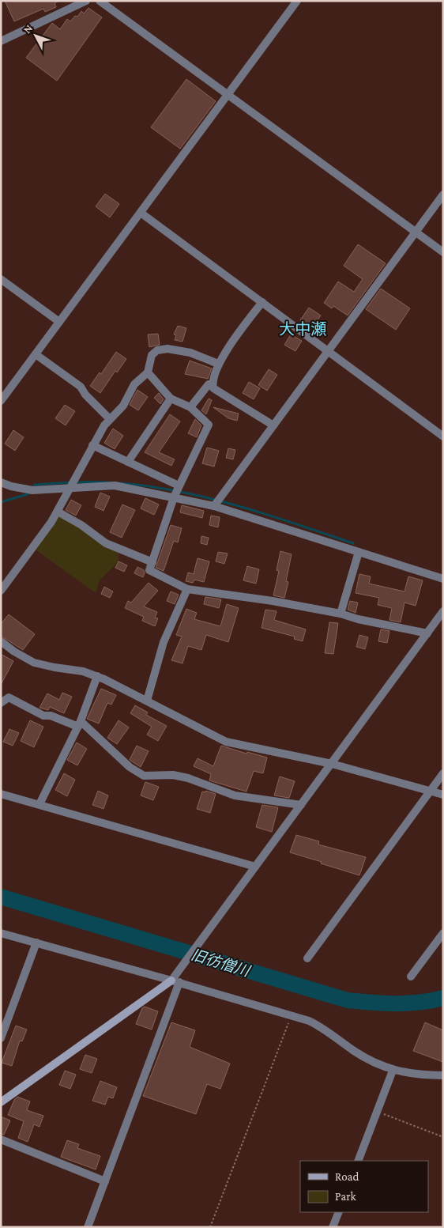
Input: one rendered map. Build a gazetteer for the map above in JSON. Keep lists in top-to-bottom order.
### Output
{
  "districts": ["大中瀬"],
  "water": ["旧彷僧川"],
  "legend": ["Road", "Park"],
  "north": "top left"
}
